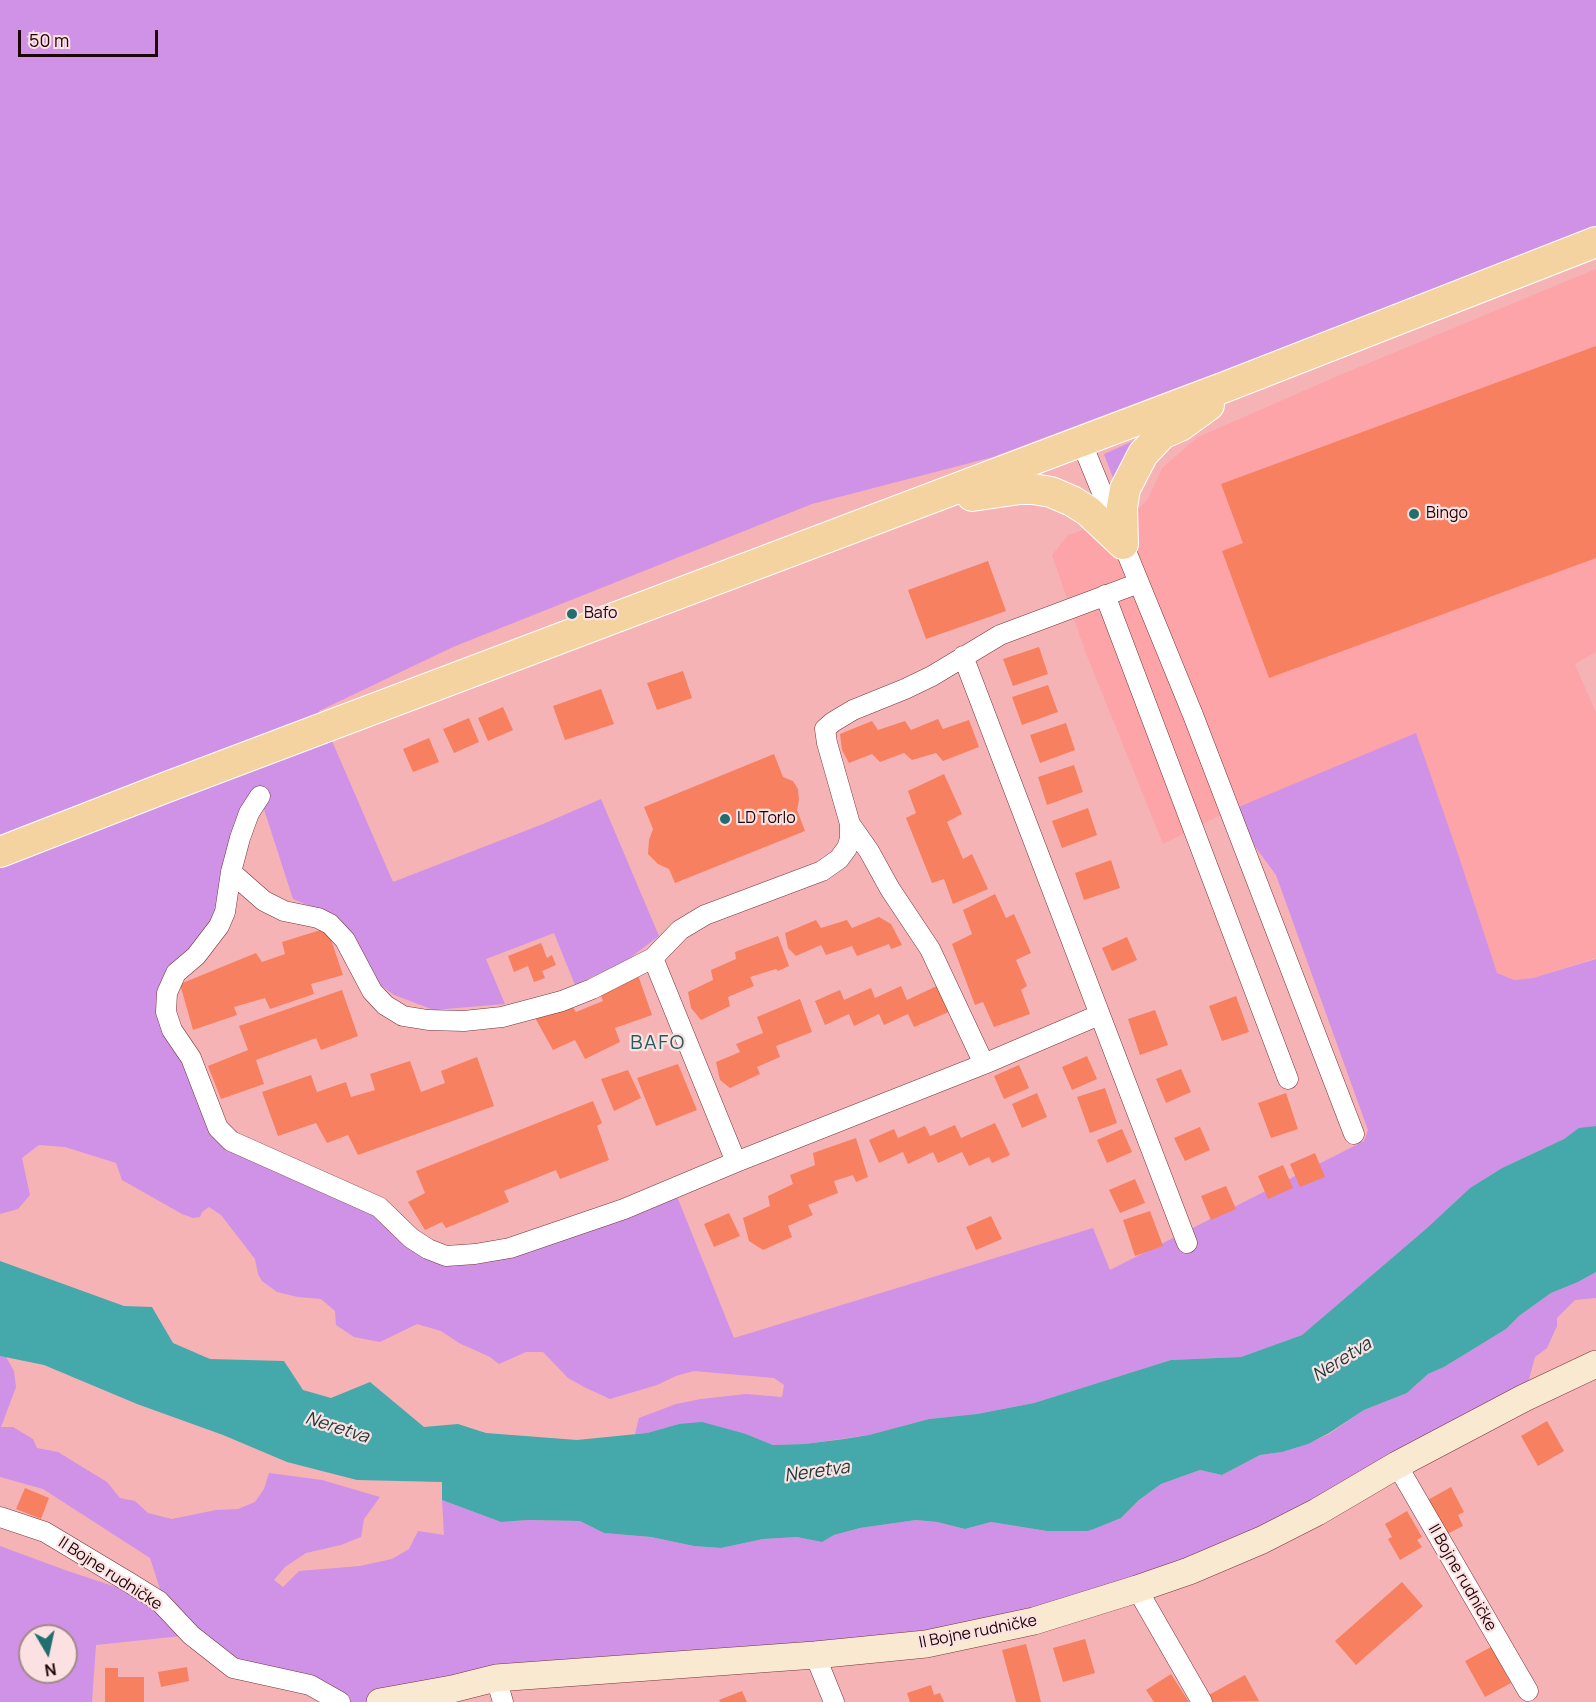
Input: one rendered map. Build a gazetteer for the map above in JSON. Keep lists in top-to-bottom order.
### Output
{
  "streets": {
    "street": ["II Bojne rudničke"]
  },
  "districts": ["BAFO"],
  "water": ["Neretva"],
  "places": ["Bingo", "Bafo", "LD Torlo"],
  "scale_bar": "50 m",
  "north": "bottom"
}
